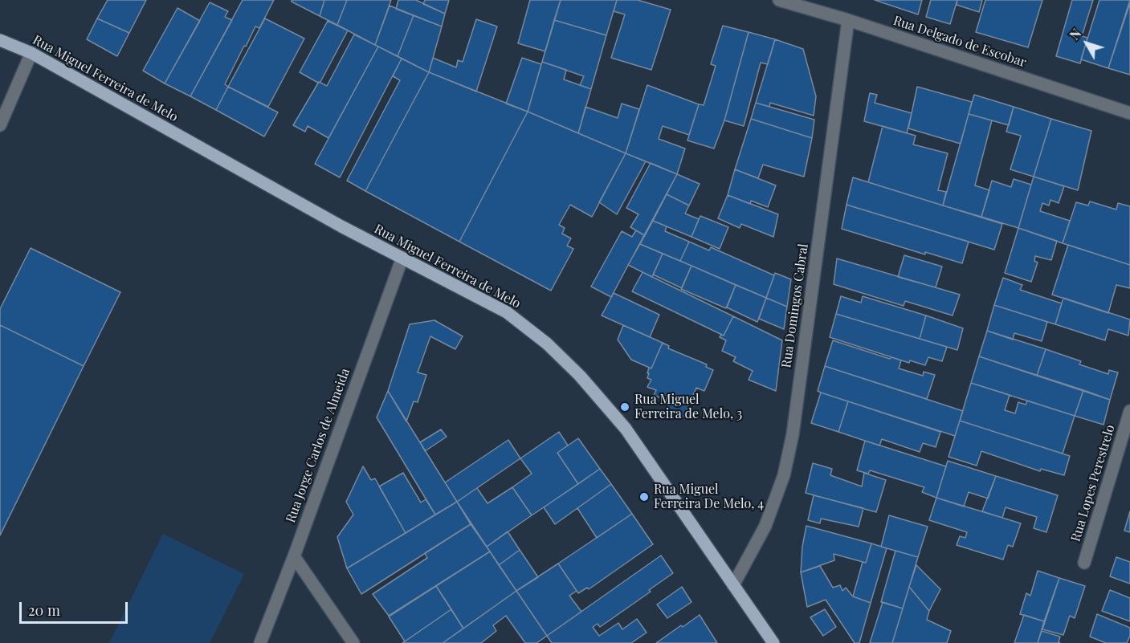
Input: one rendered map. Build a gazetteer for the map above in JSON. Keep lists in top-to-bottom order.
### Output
{
  "streets": {
    "main road": ["Rua Miguel Ferreira de Melo"],
    "street": [
      "Rua Delgado de Escobar",
      "Rua Domingos Cabral",
      "Rua Jorge Carlos de Almeida",
      "Rua Lopes Perestrelo"
    ]
  },
  "crossings": [
    ["Rua Delgado de Escobar", "Rua Domingos Cabral"],
    ["Rua Miguel Ferreira de Melo", "Rua Domingos Cabral"],
    ["Rua Miguel Ferreira de Melo", "Rua Jorge Carlos de Almeida"]
  ],
  "places": ["Rua Miguel Ferreira de Melo, 3", "Rua Miguel Ferreira De Melo, 4"],
  "scale_bar": "20 m",
  "north": "top left"
}
